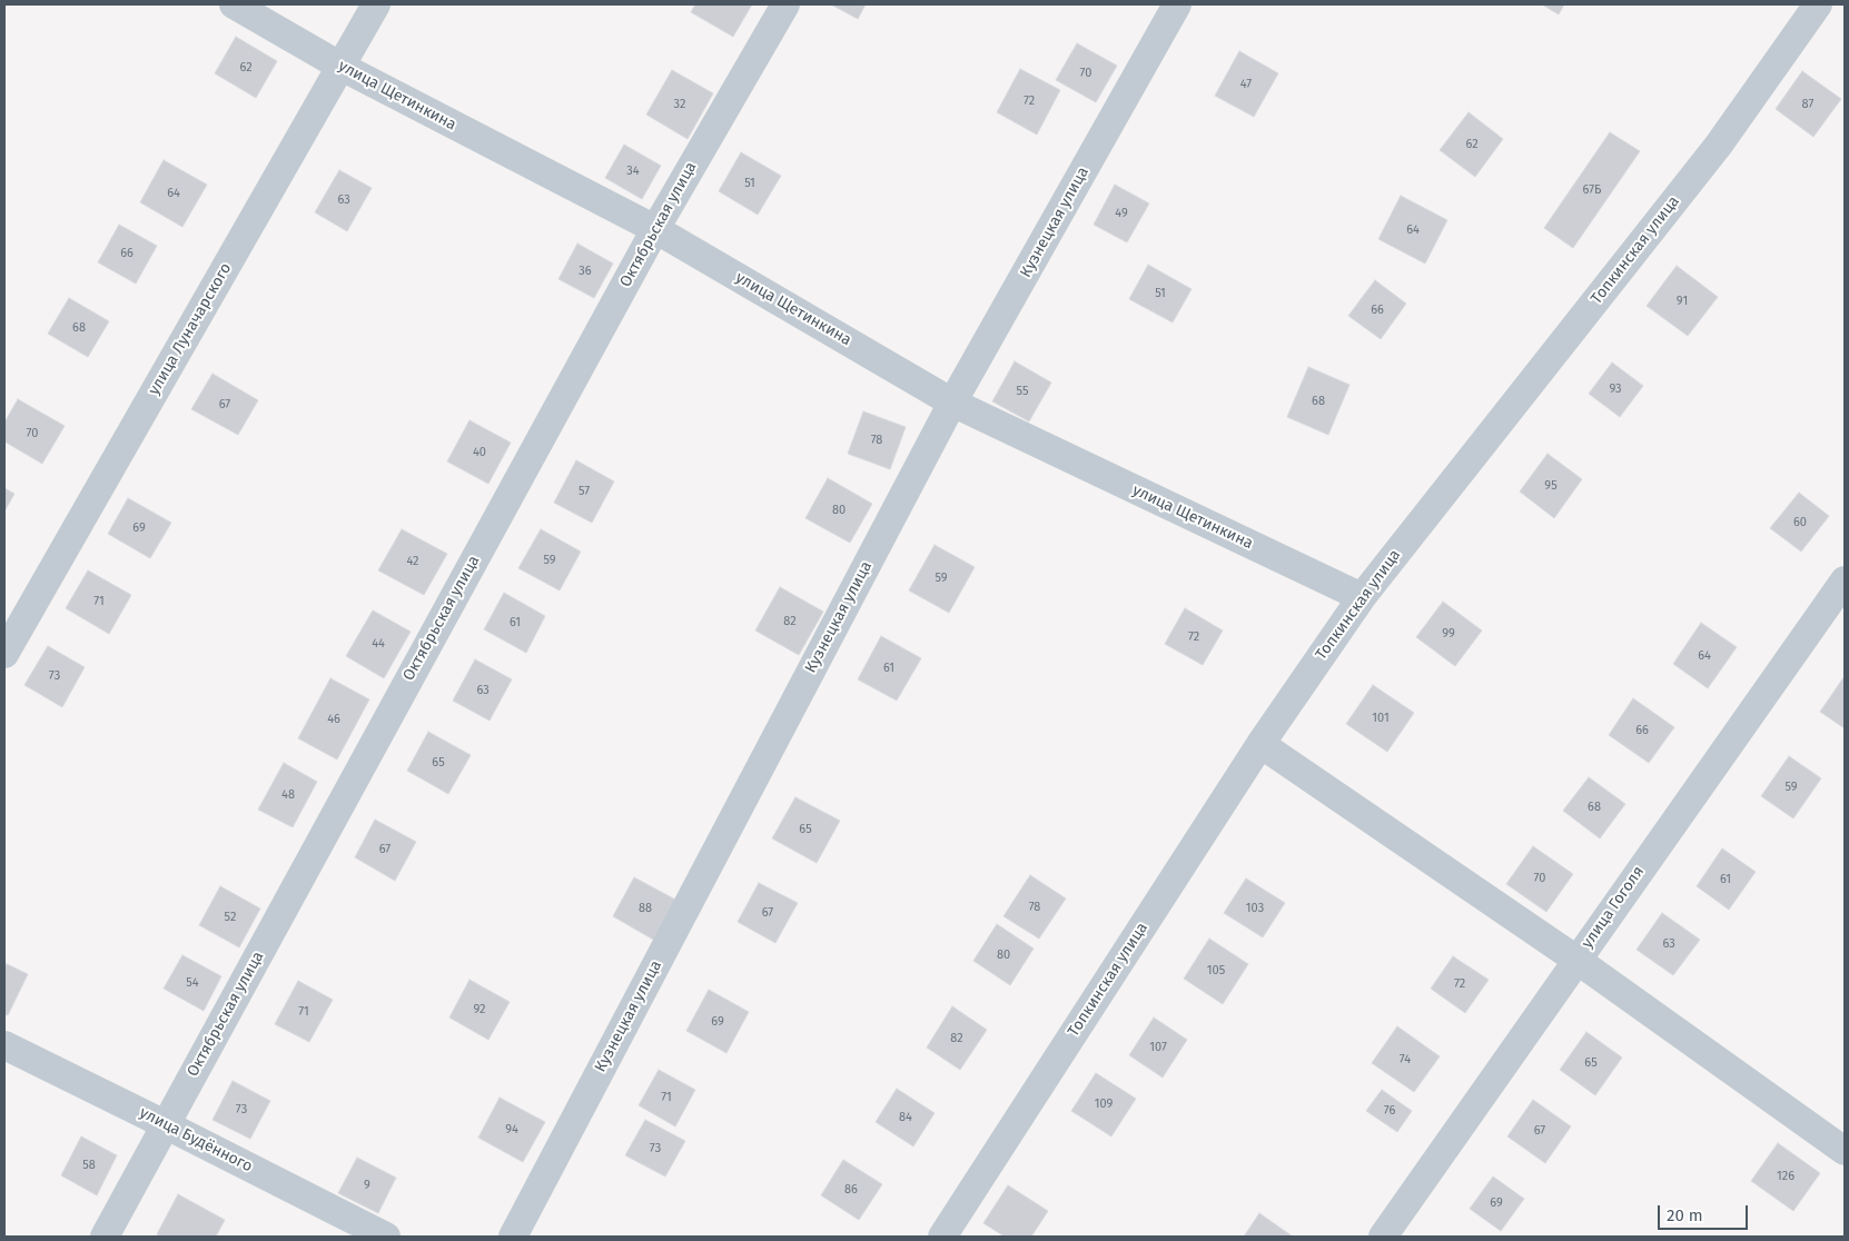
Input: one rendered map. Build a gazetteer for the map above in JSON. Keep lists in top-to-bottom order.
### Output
{
  "streets": {
    "street": [
      "улица Щетинкина",
      "Кузнецкая улица",
      "Октябрьская улица",
      "Топкинская улица",
      "улица Луначарского",
      "улица Гоголя",
      "улица Будённого"
    ]
  },
  "crossings": [
    ["улица Щетинкина", "Кузнецкая улица"],
    ["улица Щетинкина", "Октябрьская улица"],
    ["улица Щетинкина", "Топкинская улица"],
    ["улица Щетинкина", "улица Луначарского"],
    ["Октябрьская улица", "улица Будённого"]
  ],
  "house_numbers": [
    "62",
    "70",
    "47",
    "72",
    "32",
    "87",
    "62",
    "34",
    "51",
    "67Б",
    "64",
    "63",
    "49",
    "64",
    "66",
    "36",
    "51",
    "91",
    "66",
    "68",
    "93",
    "55",
    "68",
    "67",
    "70",
    "78",
    "40",
    "95",
    "57",
    "80",
    "60",
    "69",
    "59",
    "42",
    "59",
    "71",
    "82",
    "61",
    "99",
    "72",
    "44",
    "64",
    "61",
    "73",
    "63",
    "101",
    "46",
    "66",
    "65",
    "59",
    "48",
    "68",
    "65",
    "67",
    "70",
    "61",
    "78",
    "88",
    "103",
    "67",
    "52",
    "63",
    "80",
    "105",
    "54",
    "72",
    "92",
    "71",
    "69",
    "82",
    "107",
    "74",
    "65",
    "71",
    "109",
    "73",
    "76",
    "84",
    "94",
    "67",
    "73",
    "58",
    "126",
    "9",
    "86",
    "69"
  ],
  "scale_bar": "20 m"
}
